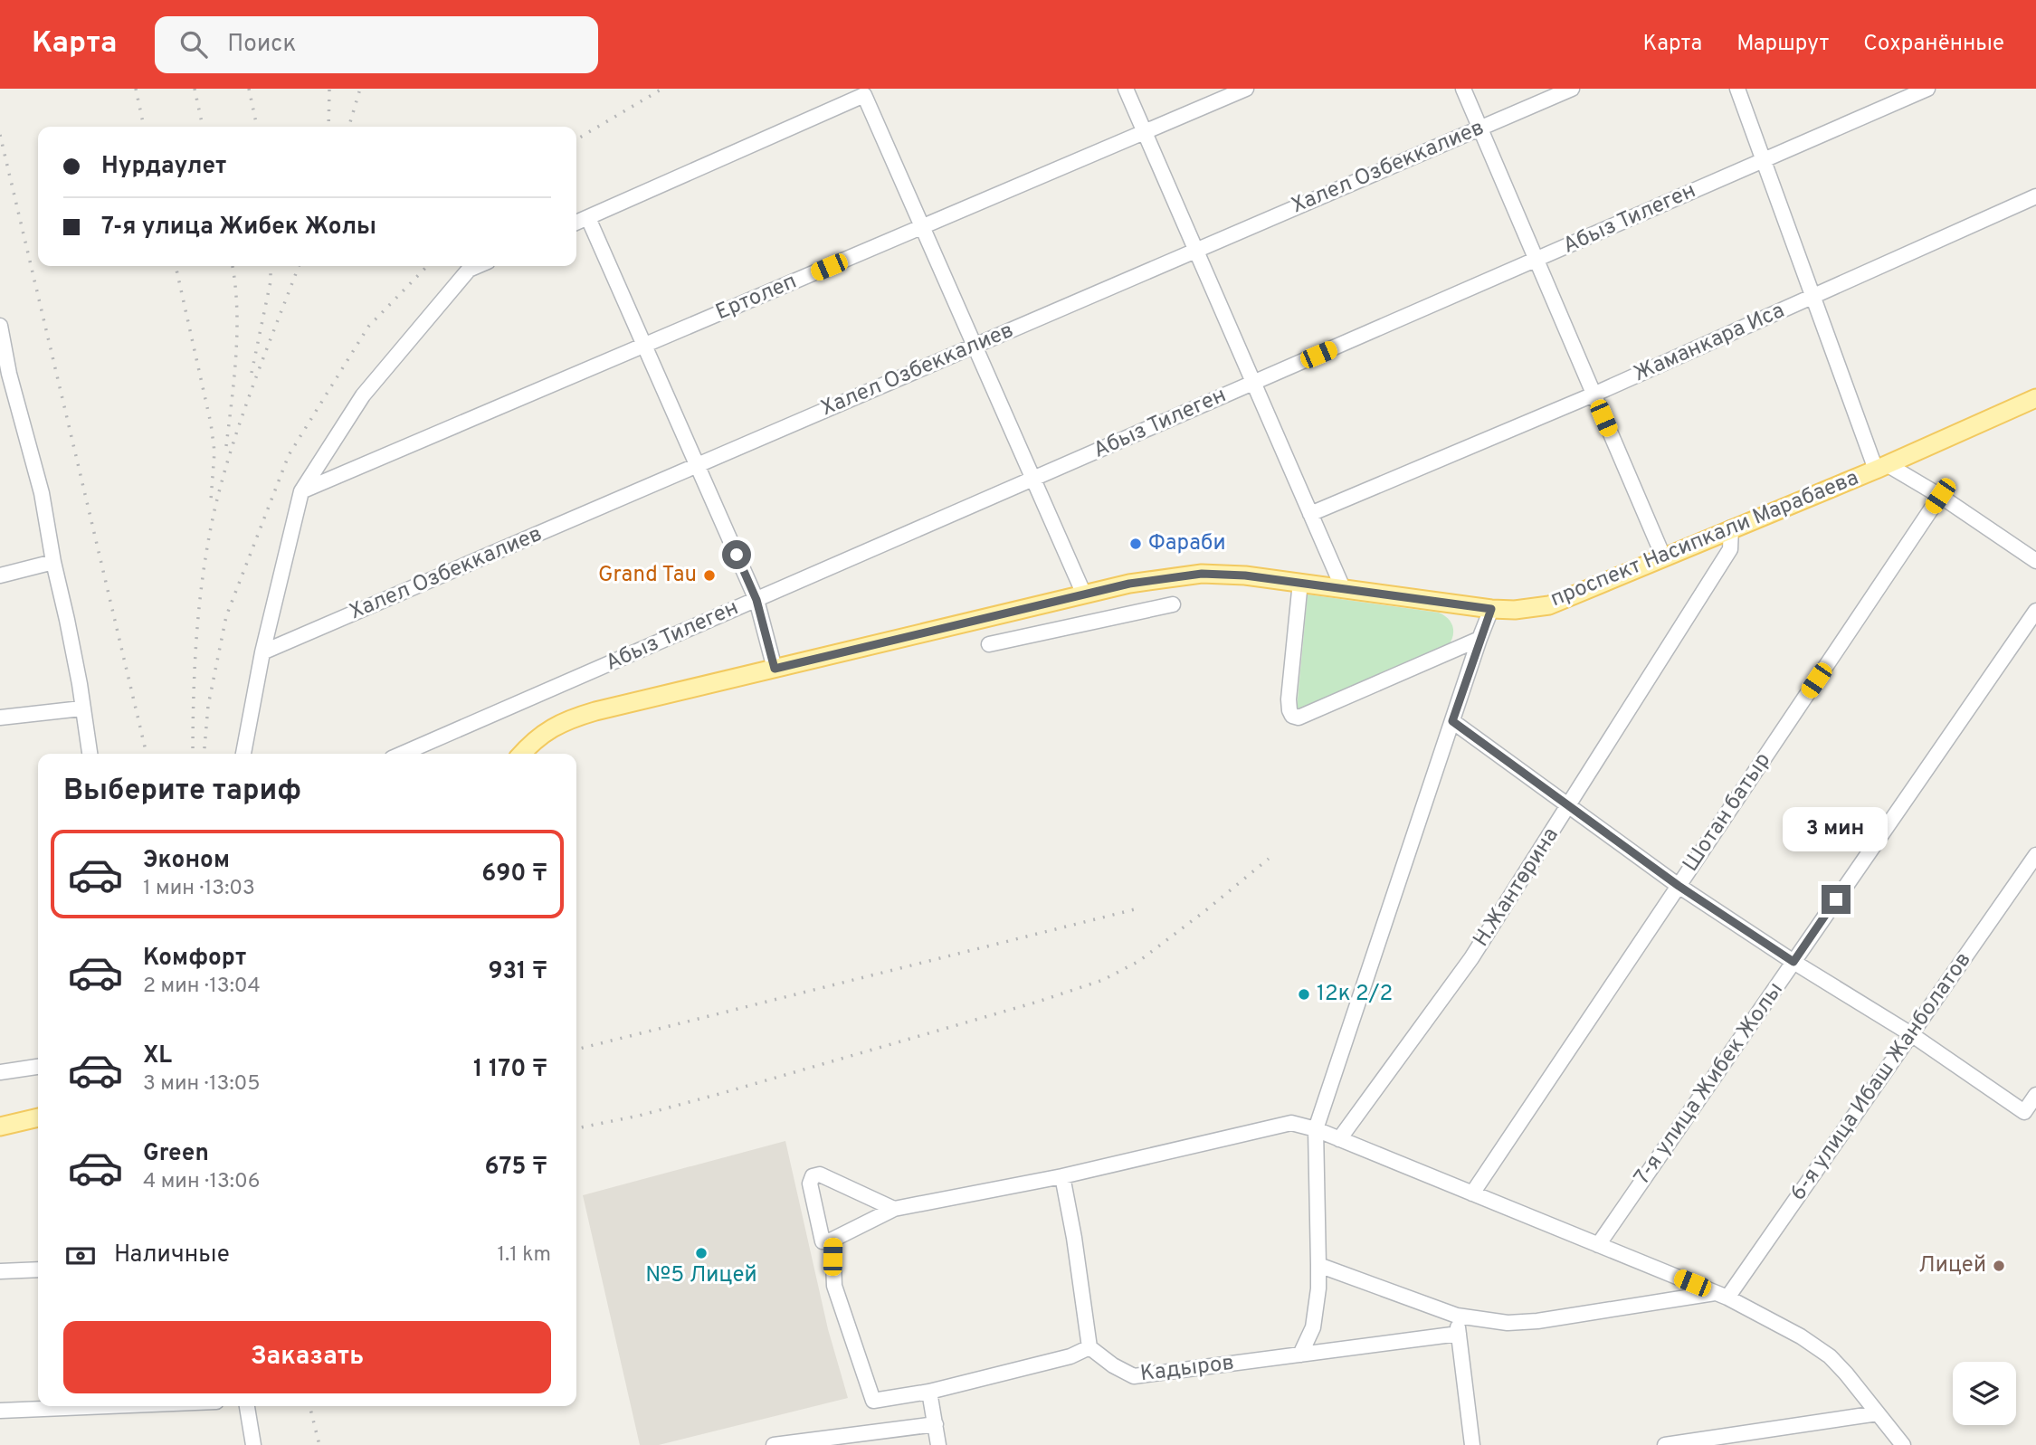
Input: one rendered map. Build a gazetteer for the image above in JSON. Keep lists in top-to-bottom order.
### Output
{
  "streets": {
    "main road": ["проспект Насипкали Марабаева"],
    "street": [
      "Халел Озбеккалиев",
      "Абыз Тилеген",
      "Ертолеп",
      "Жаманкара Иса",
      "Шотан батыр",
      "Н.Жантөрина",
      "6-я улица Ибаш Жанболатов",
      "7-я улица Жибек Жолы",
      "Кадыров"
    ]
  },
  "crossings": [
    ["проспект Насипкали Марабаева", "Н.Жантөрина"]
  ],
  "places": [
    "Фараби",
    "Grand Tau",
    "12к 2/2",
    "№5 Лицей",
    "Лицей"
  ],
  "page": {
    "header": "Карта",
    "search": "Поиск",
    "nav": ["Карта", "Маршрут", "Сохранённые"],
    "banner": ["Нурдаулет", "7-я улица Жибек Жолы"],
    "heading": "Выберите тариф",
    "bubble": "3 мин",
    "list": [
      {
        "name": "Эконом",
        "note": "1 мин · 13:03",
        "value": "690 ₸"
      },
      {
        "name": "Комфорт",
        "note": "2 мин · 13:04",
        "value": "931 ₸"
      },
      {
        "name": "XL",
        "note": "3 мин · 13:05",
        "value": "1 170 ₸"
      },
      {
        "name": "Green",
        "note": "4 мин · 13:06",
        "value": "675 ₸"
      }
    ],
    "pay": ["Наличные", "1.1 km"],
    "buttons": "Заказать"
  }
}
